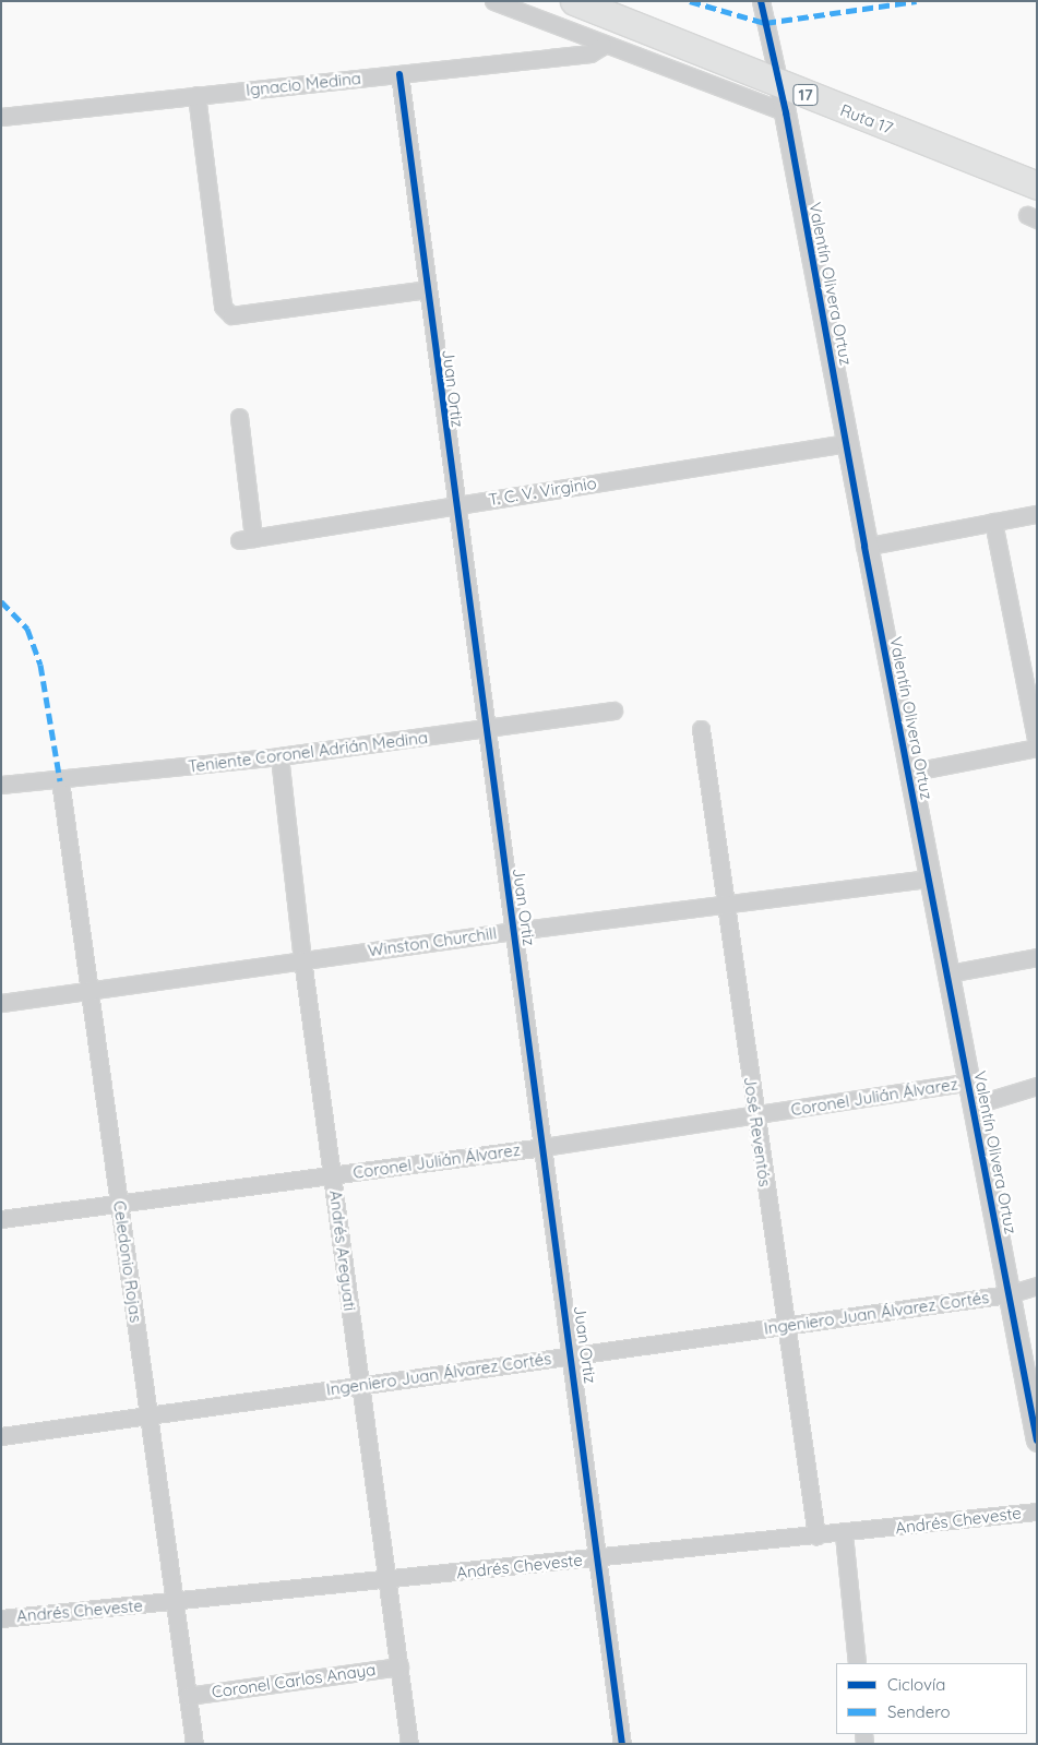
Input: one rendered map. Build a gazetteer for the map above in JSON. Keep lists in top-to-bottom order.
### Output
{
  "streets": {
    "highway": ["17", "Ruta 17"],
    "street": [
      "Ignacio Medina",
      "Valentín Olivera Ortuz",
      "Juan Ortiz",
      "T. C. V. Virginio",
      "Teniente Coronel Adrián Medina",
      "Winston Churchill",
      "Coronel Julián Álvarez",
      "José Reventós",
      "Andrés Areguati",
      "Celedonio Rojas",
      "Ingeniero Juan Álvarez Cortés",
      "Andrés Cheveste",
      "Coronel Carlos Anaya"
    ]
  },
  "crossings": [
    ["Ignacio Medina", "Juan Ortiz"],
    ["Ruta 17", "Valentín Olivera Ortuz"],
    ["Valentín Olivera Ortuz", "T. C. V. Virginio"],
    ["Valentín Olivera Ortuz", "Winston Churchill"],
    ["Valentín Olivera Ortuz", "Coronel Julián Álvarez"],
    ["Valentín Olivera Ortuz", "Ingeniero Juan Álvarez Cortés"],
    ["Juan Ortiz", "T. C. V. Virginio"],
    ["Juan Ortiz", "Teniente Coronel Adrián Medina"],
    ["Juan Ortiz", "Winston Churchill"],
    ["Juan Ortiz", "Coronel Julián Álvarez"],
    ["Juan Ortiz", "Ingeniero Juan Álvarez Cortés"],
    ["Juan Ortiz", "Andrés Cheveste"],
    ["Teniente Coronel Adrián Medina", "Andrés Areguati"],
    ["Teniente Coronel Adrián Medina", "Celedonio Rojas"],
    ["Winston Churchill", "José Reventós"],
    ["Winston Churchill", "Andrés Areguati"],
    ["Winston Churchill", "Celedonio Rojas"],
    ["Coronel Julián Álvarez", "José Reventós"],
    ["Coronel Julián Álvarez", "Andrés Areguati"],
    ["Coronel Julián Álvarez", "Celedonio Rojas"],
    ["José Reventós", "Ingeniero Juan Álvarez Cortés"],
    ["José Reventós", "Andrés Cheveste"],
    ["Andrés Areguati", "Ingeniero Juan Álvarez Cortés"],
    ["Andrés Areguati", "Andrés Cheveste"],
    ["Andrés Areguati", "Coronel Carlos Anaya"],
    ["Celedonio Rojas", "Ingeniero Juan Álvarez Cortés"],
    ["Celedonio Rojas", "Andrés Cheveste"],
    ["Celedonio Rojas", "Coronel Carlos Anaya"]
  ],
  "legend": ["Ciclovía", "Sendero"]
}
